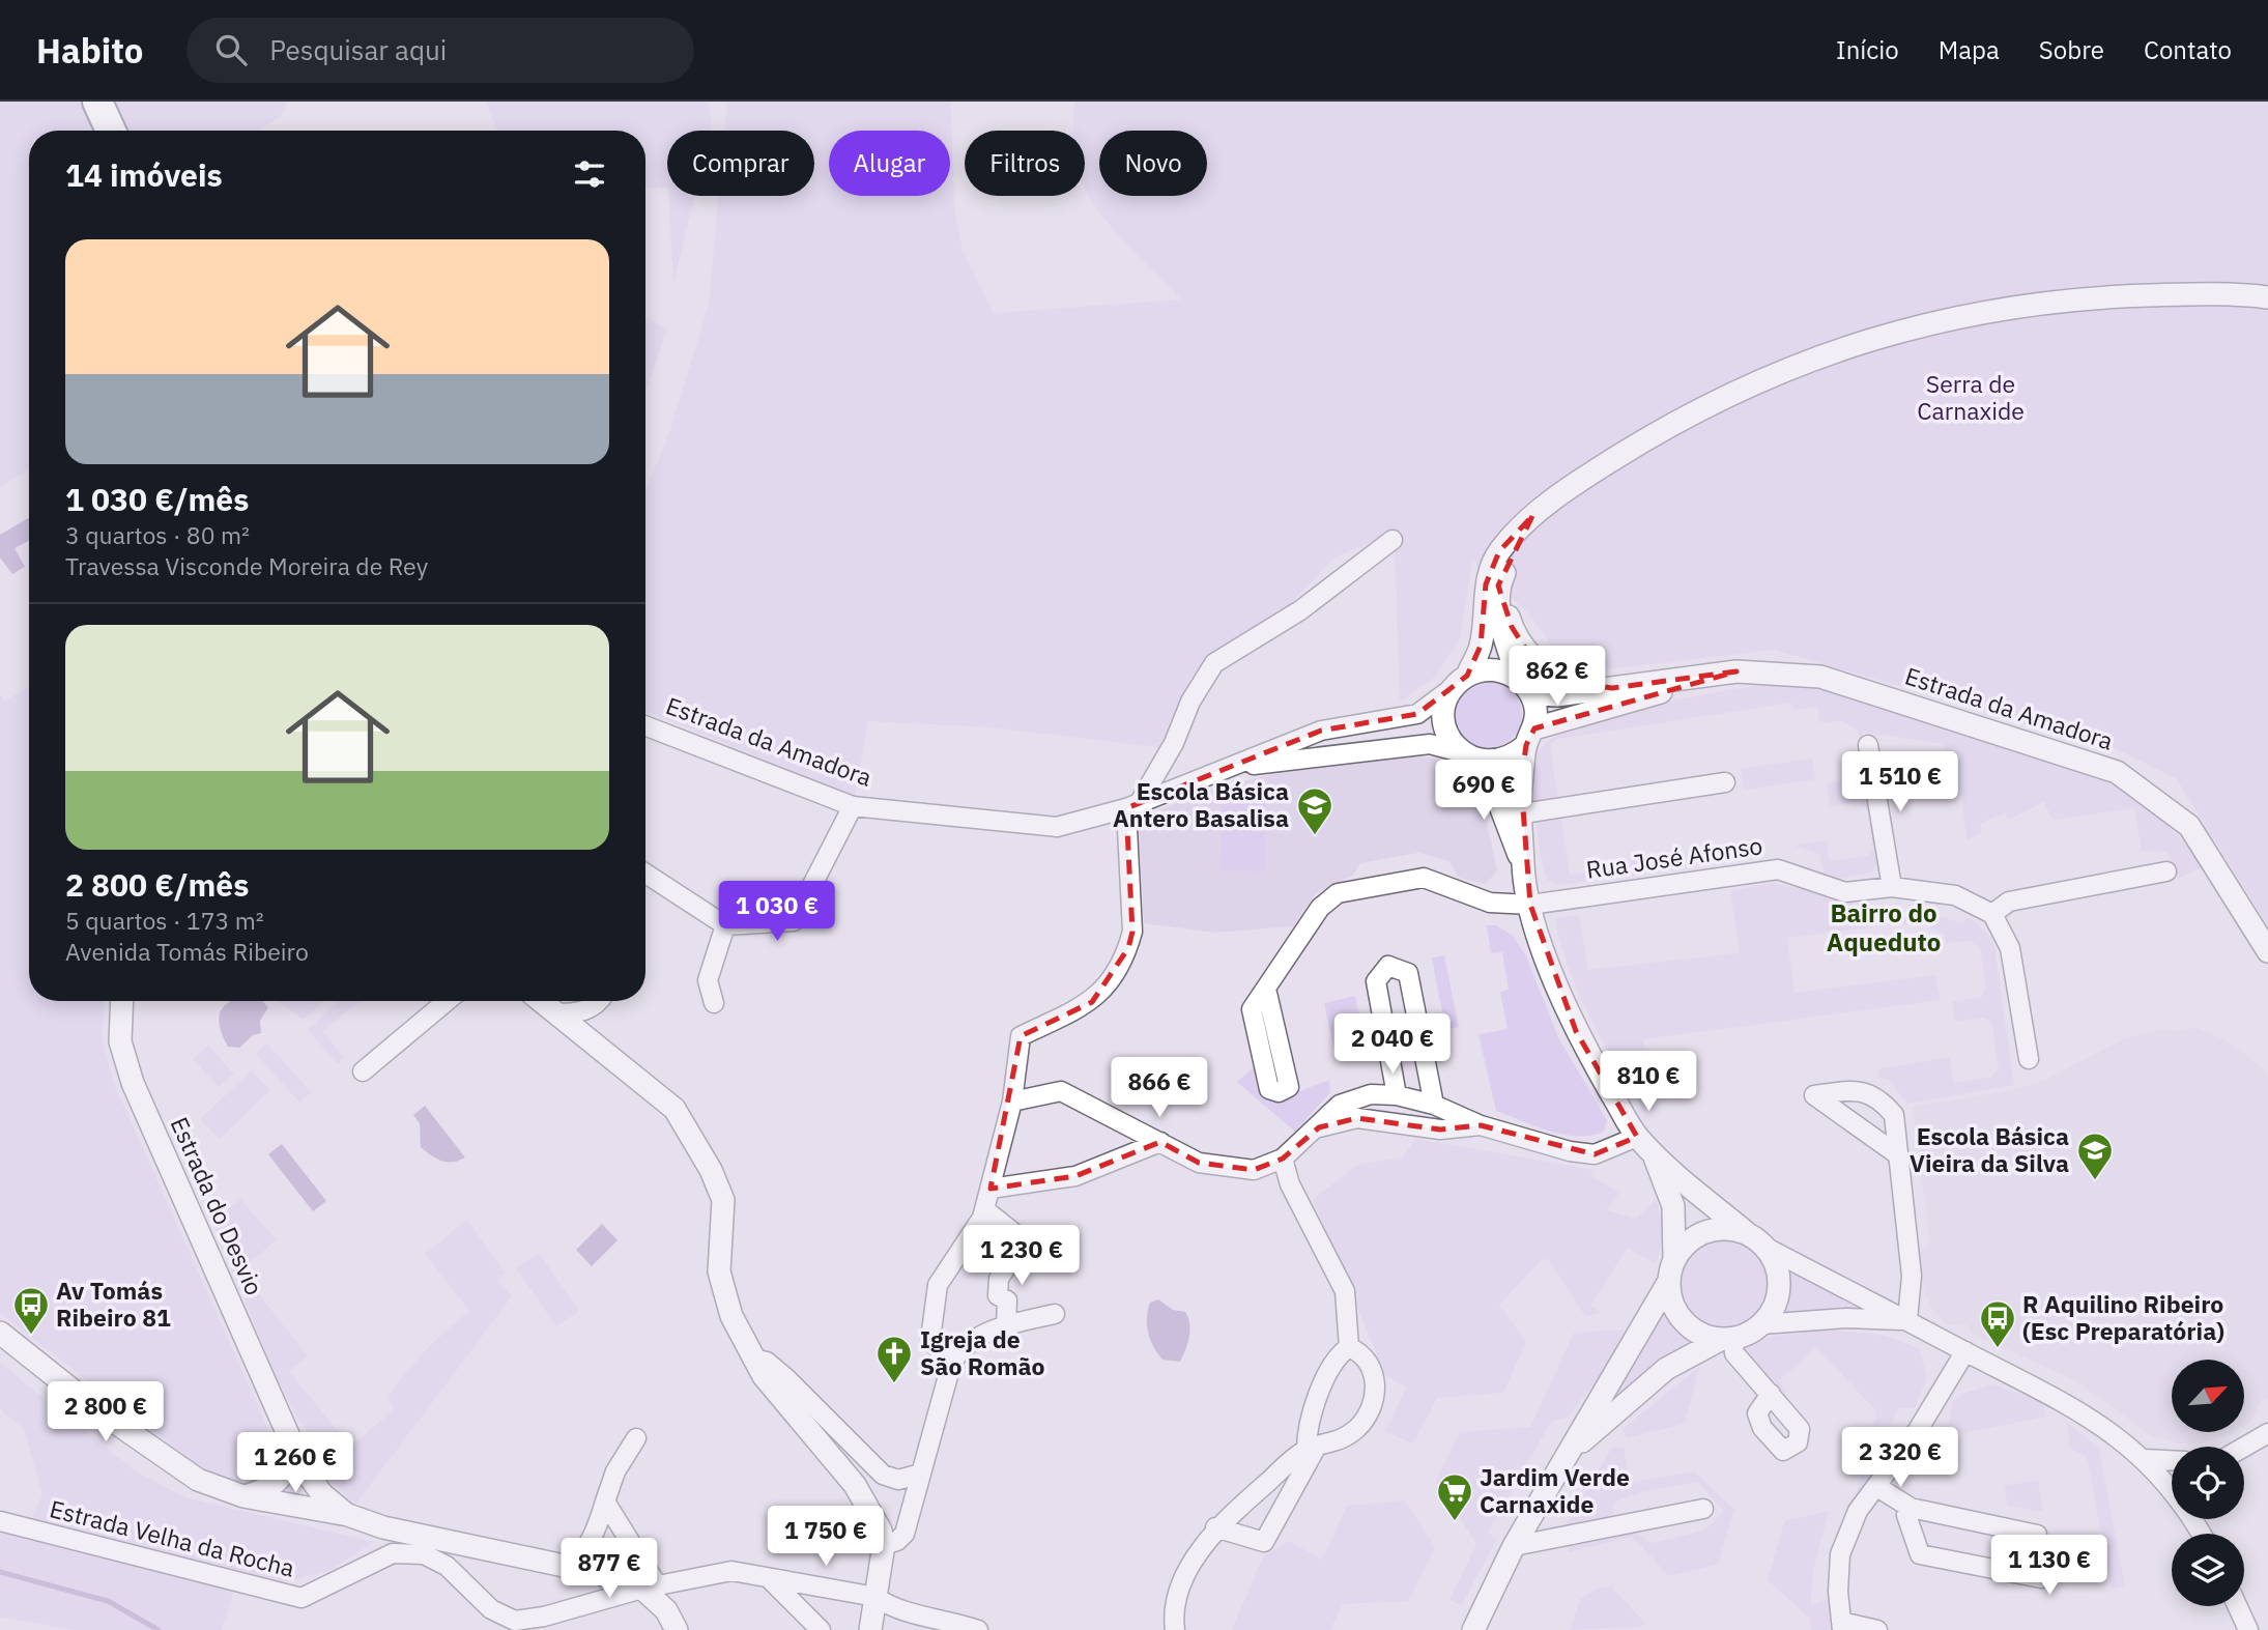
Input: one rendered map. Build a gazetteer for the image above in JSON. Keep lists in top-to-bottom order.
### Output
{
  "streets": {
    "street": [
      "Estrada da Amadora",
      "Rua José Afonso",
      "Estrada do Desvio",
      "Estrada Velha da Rocha"
    ]
  },
  "districts": ["Bairro do Aqueduto"],
  "parks": ["Serra de Carnaxide"],
  "places": {
    "school or university": ["Escola Básica Antero Basalisa", "Escola Básica Vieira da Silva"],
    "bus stop": ["Av Tomás Ribeiro 81", "R Aquilino Ribeiro (Esc Preparatória)"],
    "church": ["Igreja de São Romão"],
    "supermarket": ["Jardim Verde Carnaxide"]
  },
  "north": "top right",
  "page": {
    "header": "Habito",
    "search": "Pesquisar aqui",
    "nav": [
      "Início",
      "Mapa",
      "Sobre",
      "Contato"
    ],
    "chip": [
      "Comprar",
      "Alugar",
      "Filtros",
      "Novo"
    ],
    "heading": "14 imóveis",
    "list": [
      {
        "name": "1 030 €/mês",
        "note": "3 quartos · 80 m² · Travessa Visconde Moreira de Rey"
      },
      {
        "name": "2 800 €/mês",
        "note": "5 quartos · 173 m² · Avenida Tomás Ribeiro"
      }
    ],
    "price": [
      "862 €",
      "1 510 €",
      "690 €",
      "1 030 €",
      "2 040 €",
      "810 €",
      "866 €",
      "1 230 €",
      "2 800 €",
      "2 320 €",
      "1 260 €",
      "1 750 €",
      "1 130 €",
      "877 €"
    ]
  }
}
